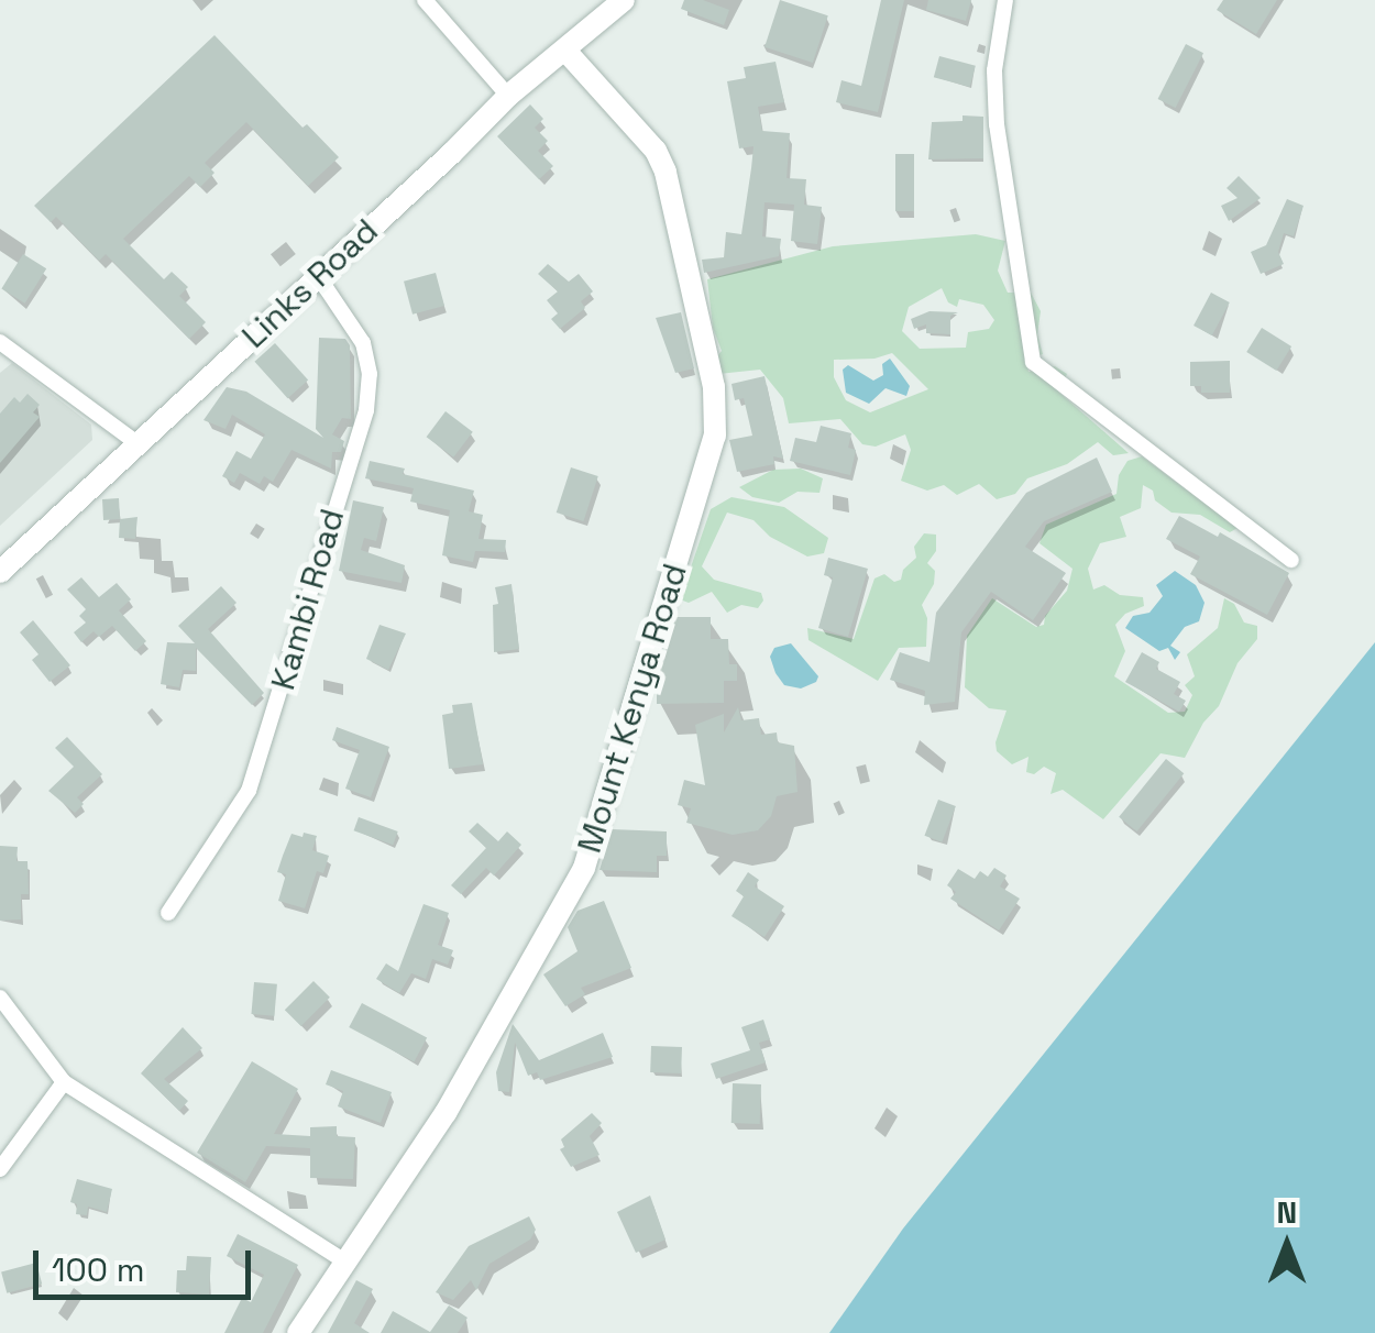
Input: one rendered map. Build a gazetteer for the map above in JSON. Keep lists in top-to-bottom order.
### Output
{
  "streets": {
    "main road": ["Links Road", "Mount Kenya Road"],
    "street": ["Kambi Road"]
  },
  "crossings": [
    ["Links Road", "Kambi Road"],
    ["Links Road", "Mount Kenya Road"]
  ],
  "scale_bar": "100 m",
  "north": "top"
}
